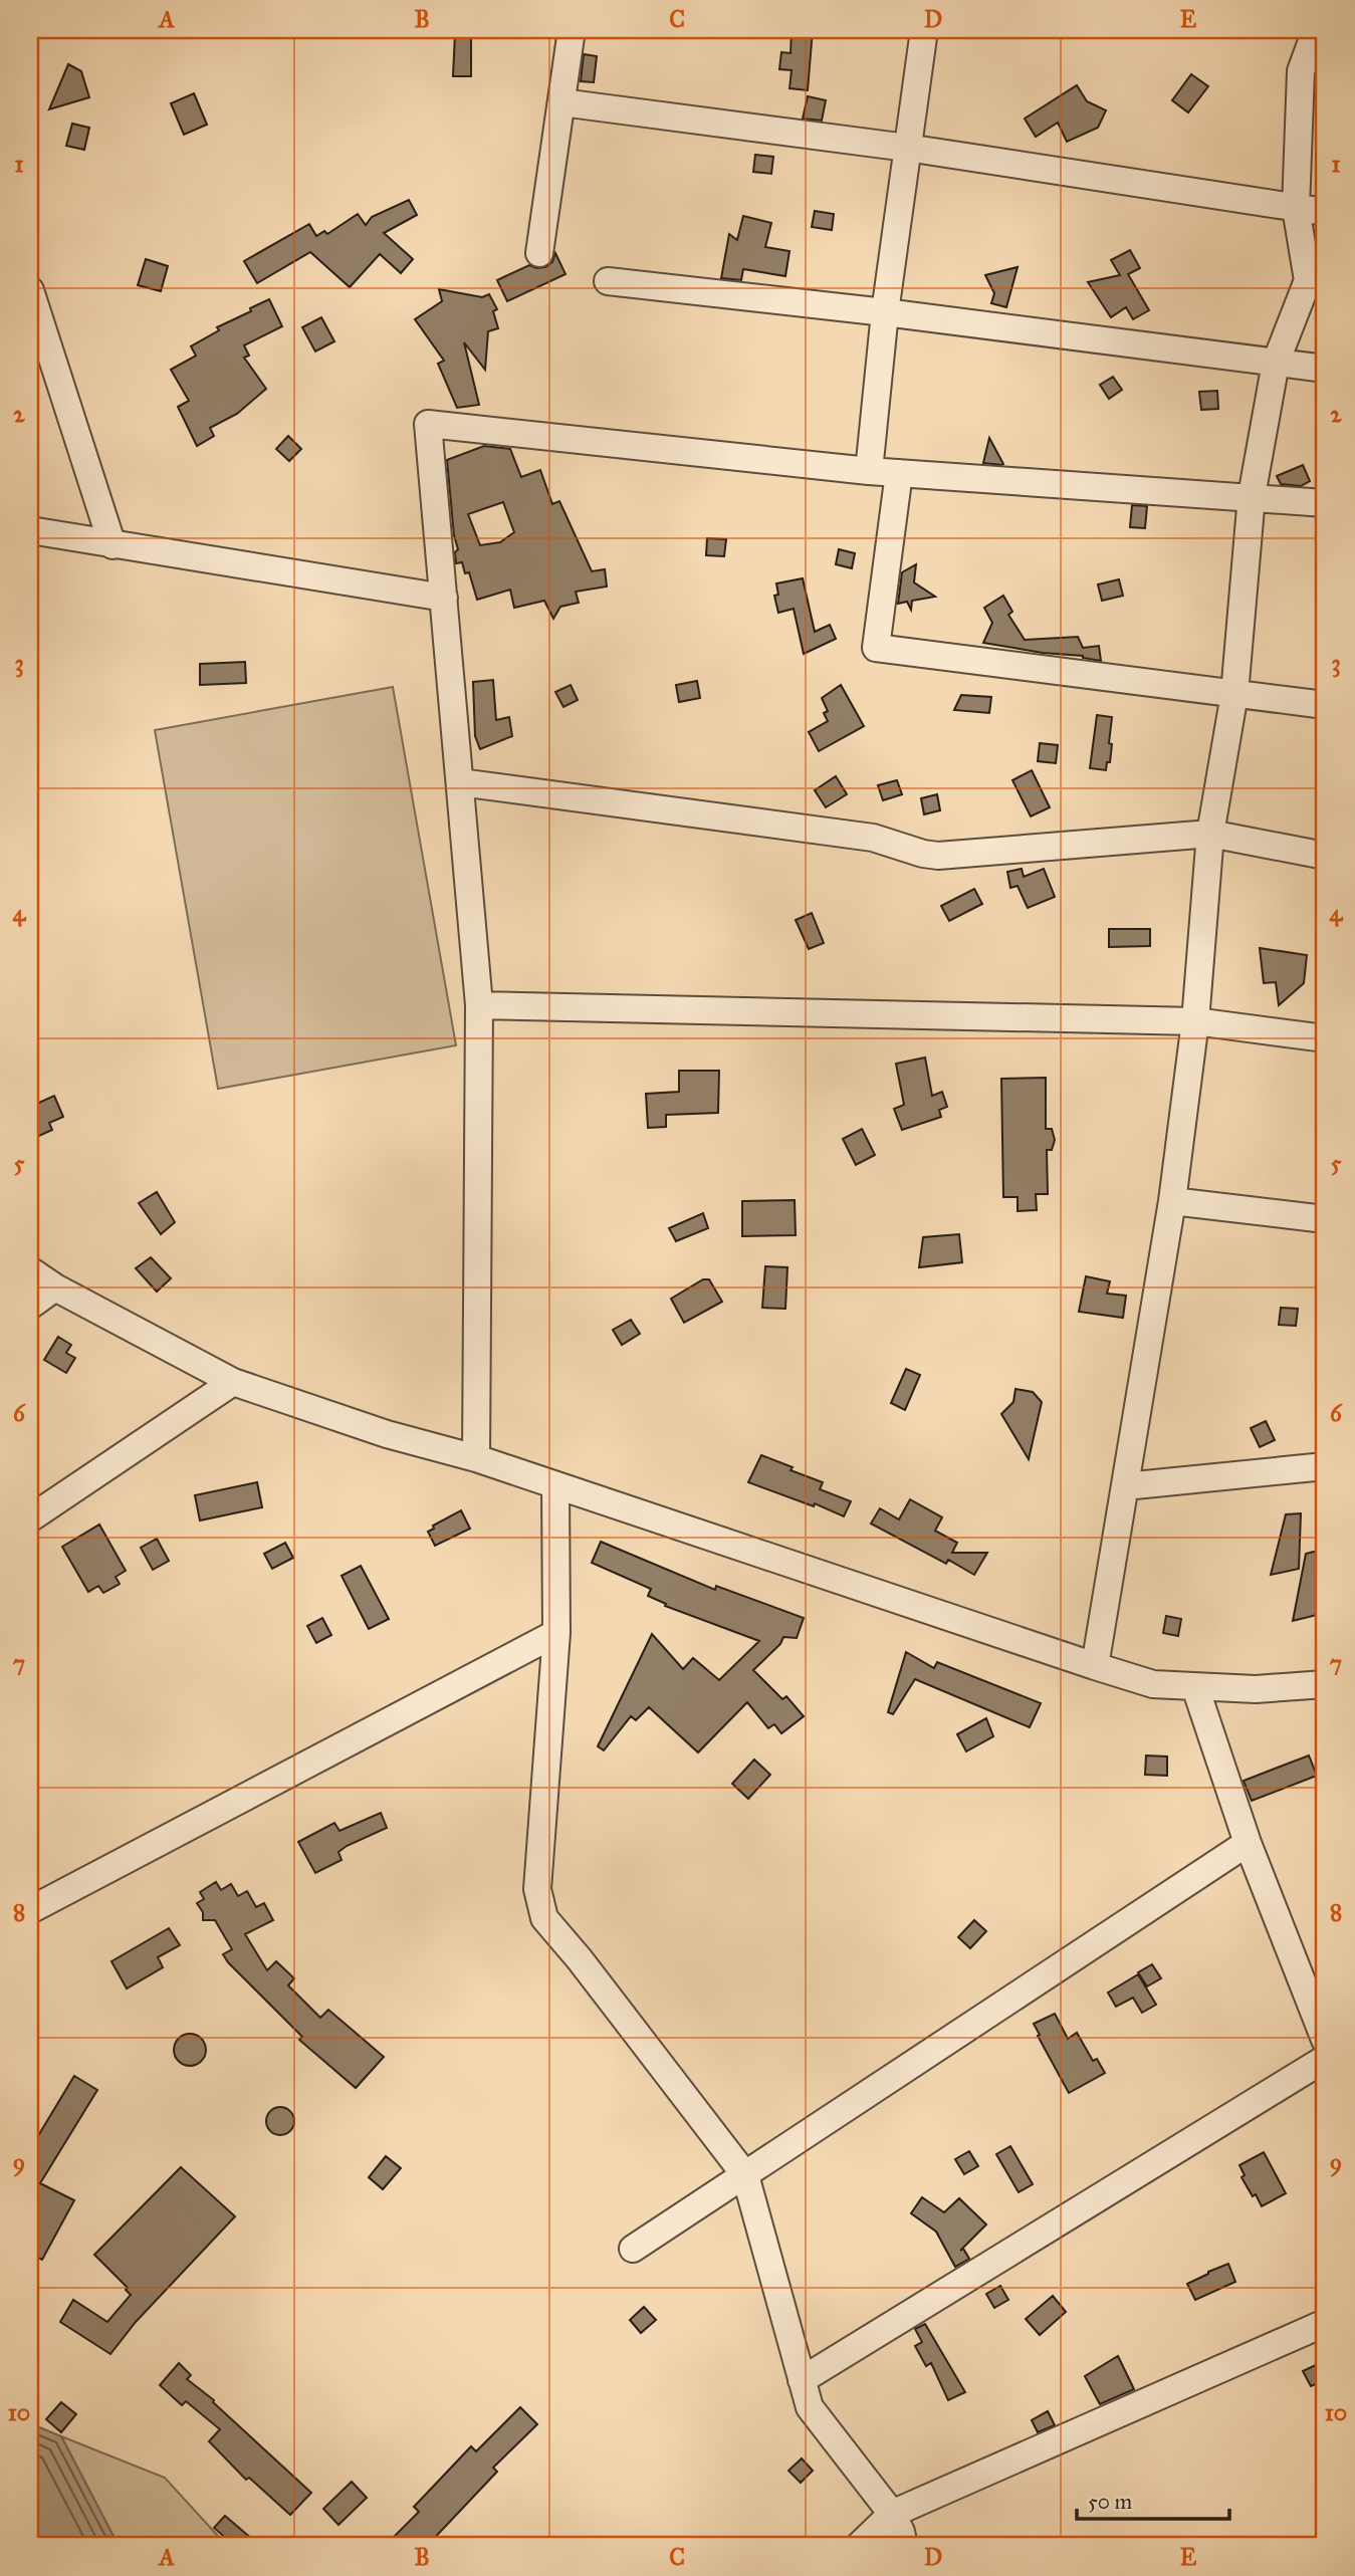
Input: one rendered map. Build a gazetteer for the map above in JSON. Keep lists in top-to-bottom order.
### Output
{
  "scale_bar": "50 m",
  "grid": {
    "columns": [
      "A",
      "B",
      "C",
      "D",
      "E"
    ],
    "rows": [
      "1",
      "2",
      "3",
      "4",
      "5",
      "6",
      "7",
      "8",
      "9",
      "10"
    ]
  }
}
